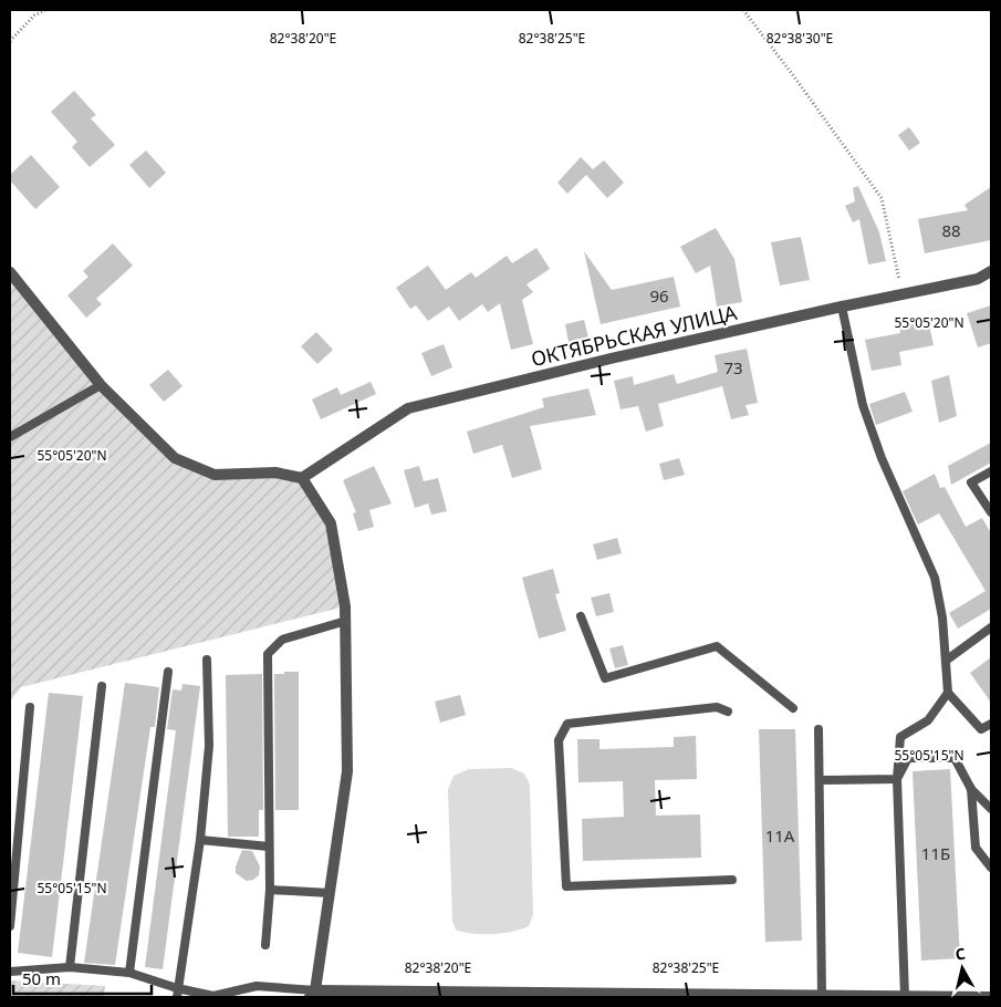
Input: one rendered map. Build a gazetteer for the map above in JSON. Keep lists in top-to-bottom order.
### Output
{
  "streets": {
    "street": ["ОКТЯБРЬСКАЯ УЛИЦА"]
  },
  "house_numbers": [
    "88",
    "96",
    "73",
    "11А",
    "11Б"
  ],
  "scale_bar": "50 m",
  "north": "top",
  "coordinates": [
    "82°38'20\"E",
    "82°38'25\"E",
    "82°38'30\"E",
    "55°05'20\"N",
    "55°05'15\"N"
  ]
}
